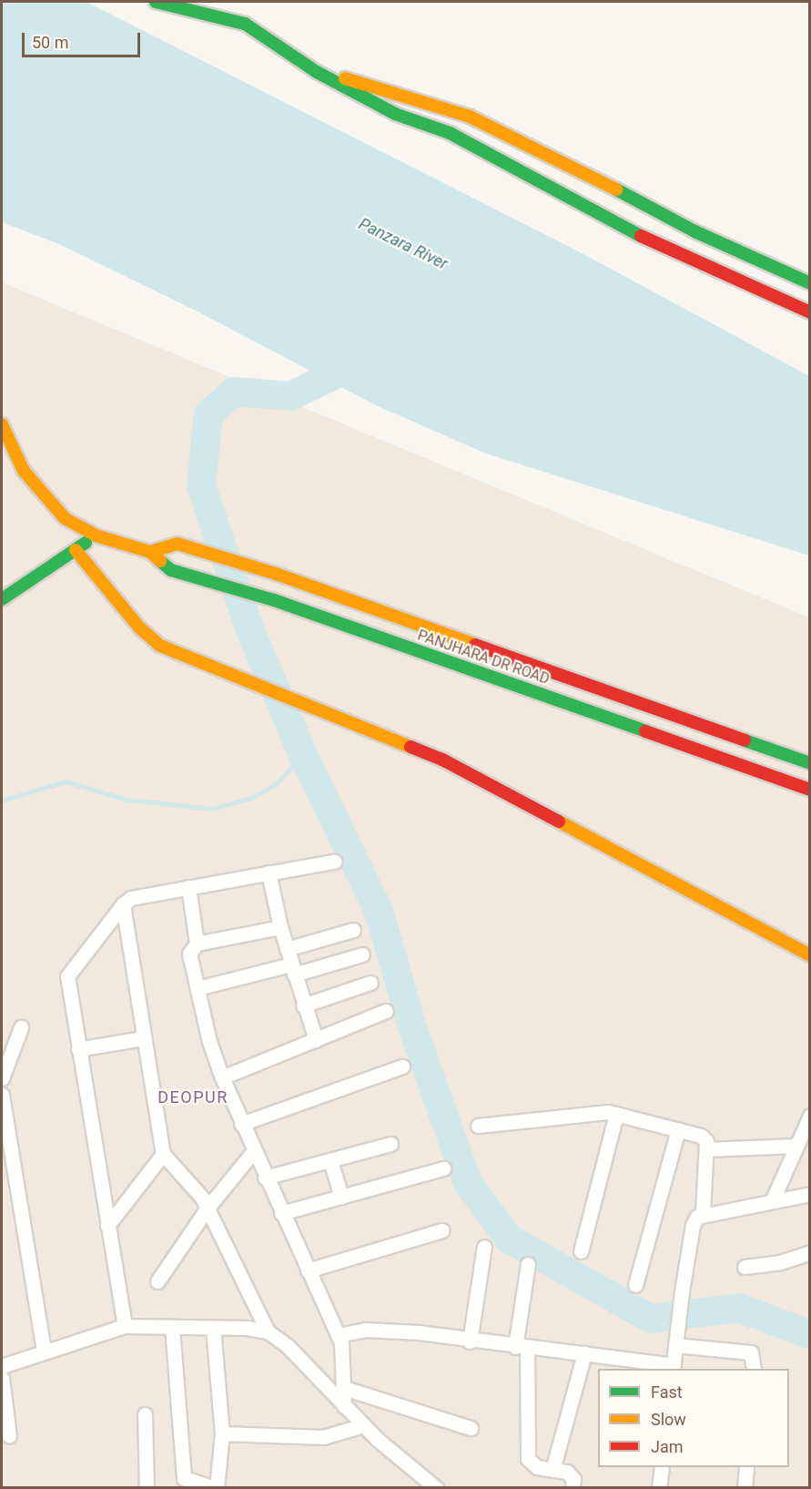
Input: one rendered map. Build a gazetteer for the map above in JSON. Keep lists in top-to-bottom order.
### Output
{
  "streets": {
    "street": ["PANJHARA DR ROAD"]
  },
  "districts": ["DEOPUR"],
  "water": ["Panzara River"],
  "legend": ["Fast", "Slow", "Jam"],
  "scale_bar": "50 m"
}
